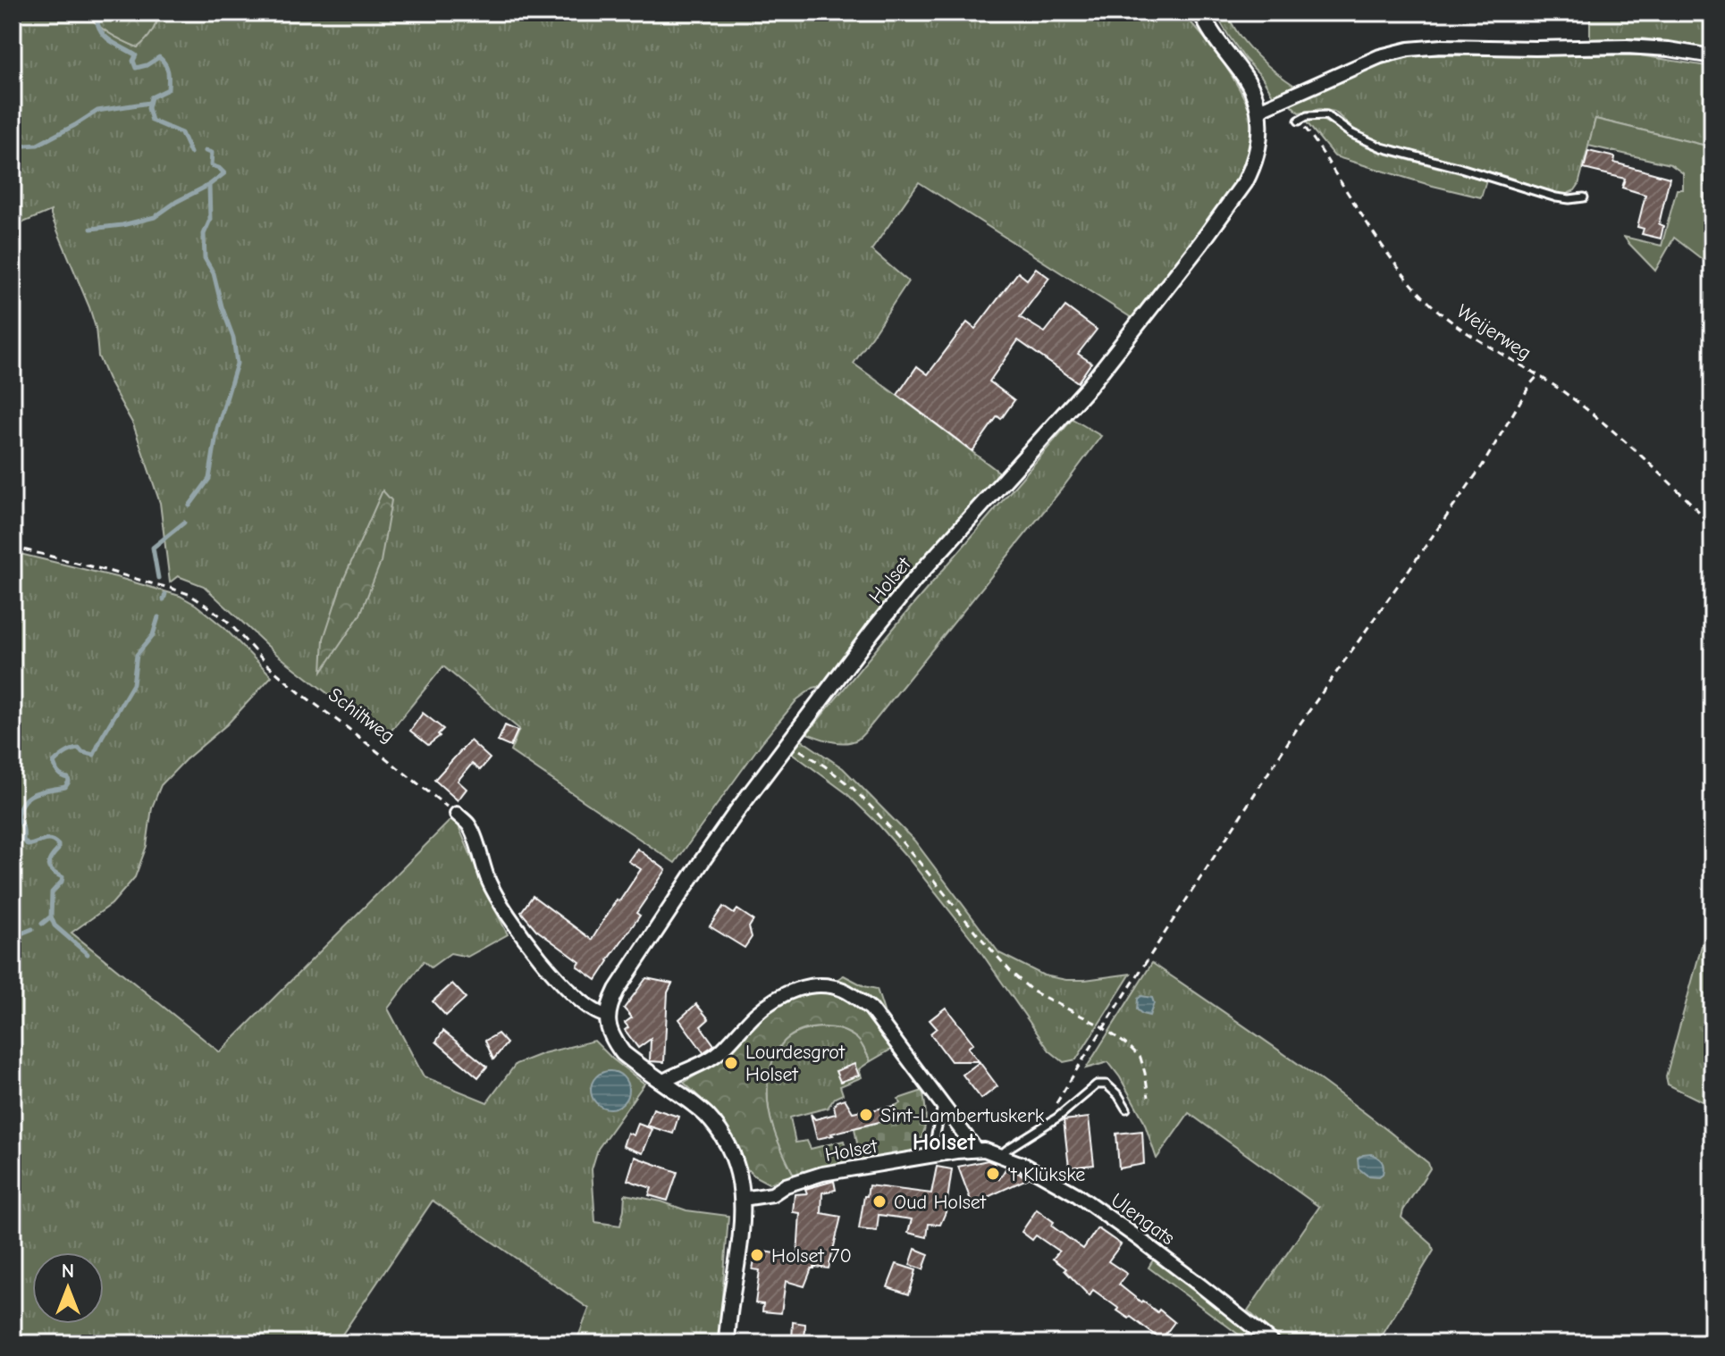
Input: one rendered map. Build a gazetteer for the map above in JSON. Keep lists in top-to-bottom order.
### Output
{
  "streets": {
    "street": ["Holset", "Ulengats"],
    "path": ["Weijerweg", "Schiltweg"]
  },
  "crossings": [
    ["Holset", "Ulengats"]
  ],
  "districts": ["Holset"],
  "places": [
    "Lourdesgrot Holset",
    "Sint-Lambertuskerk",
    "'t Klükske",
    "Oud Holset",
    "Holset 70"
  ],
  "north": "top"
}
